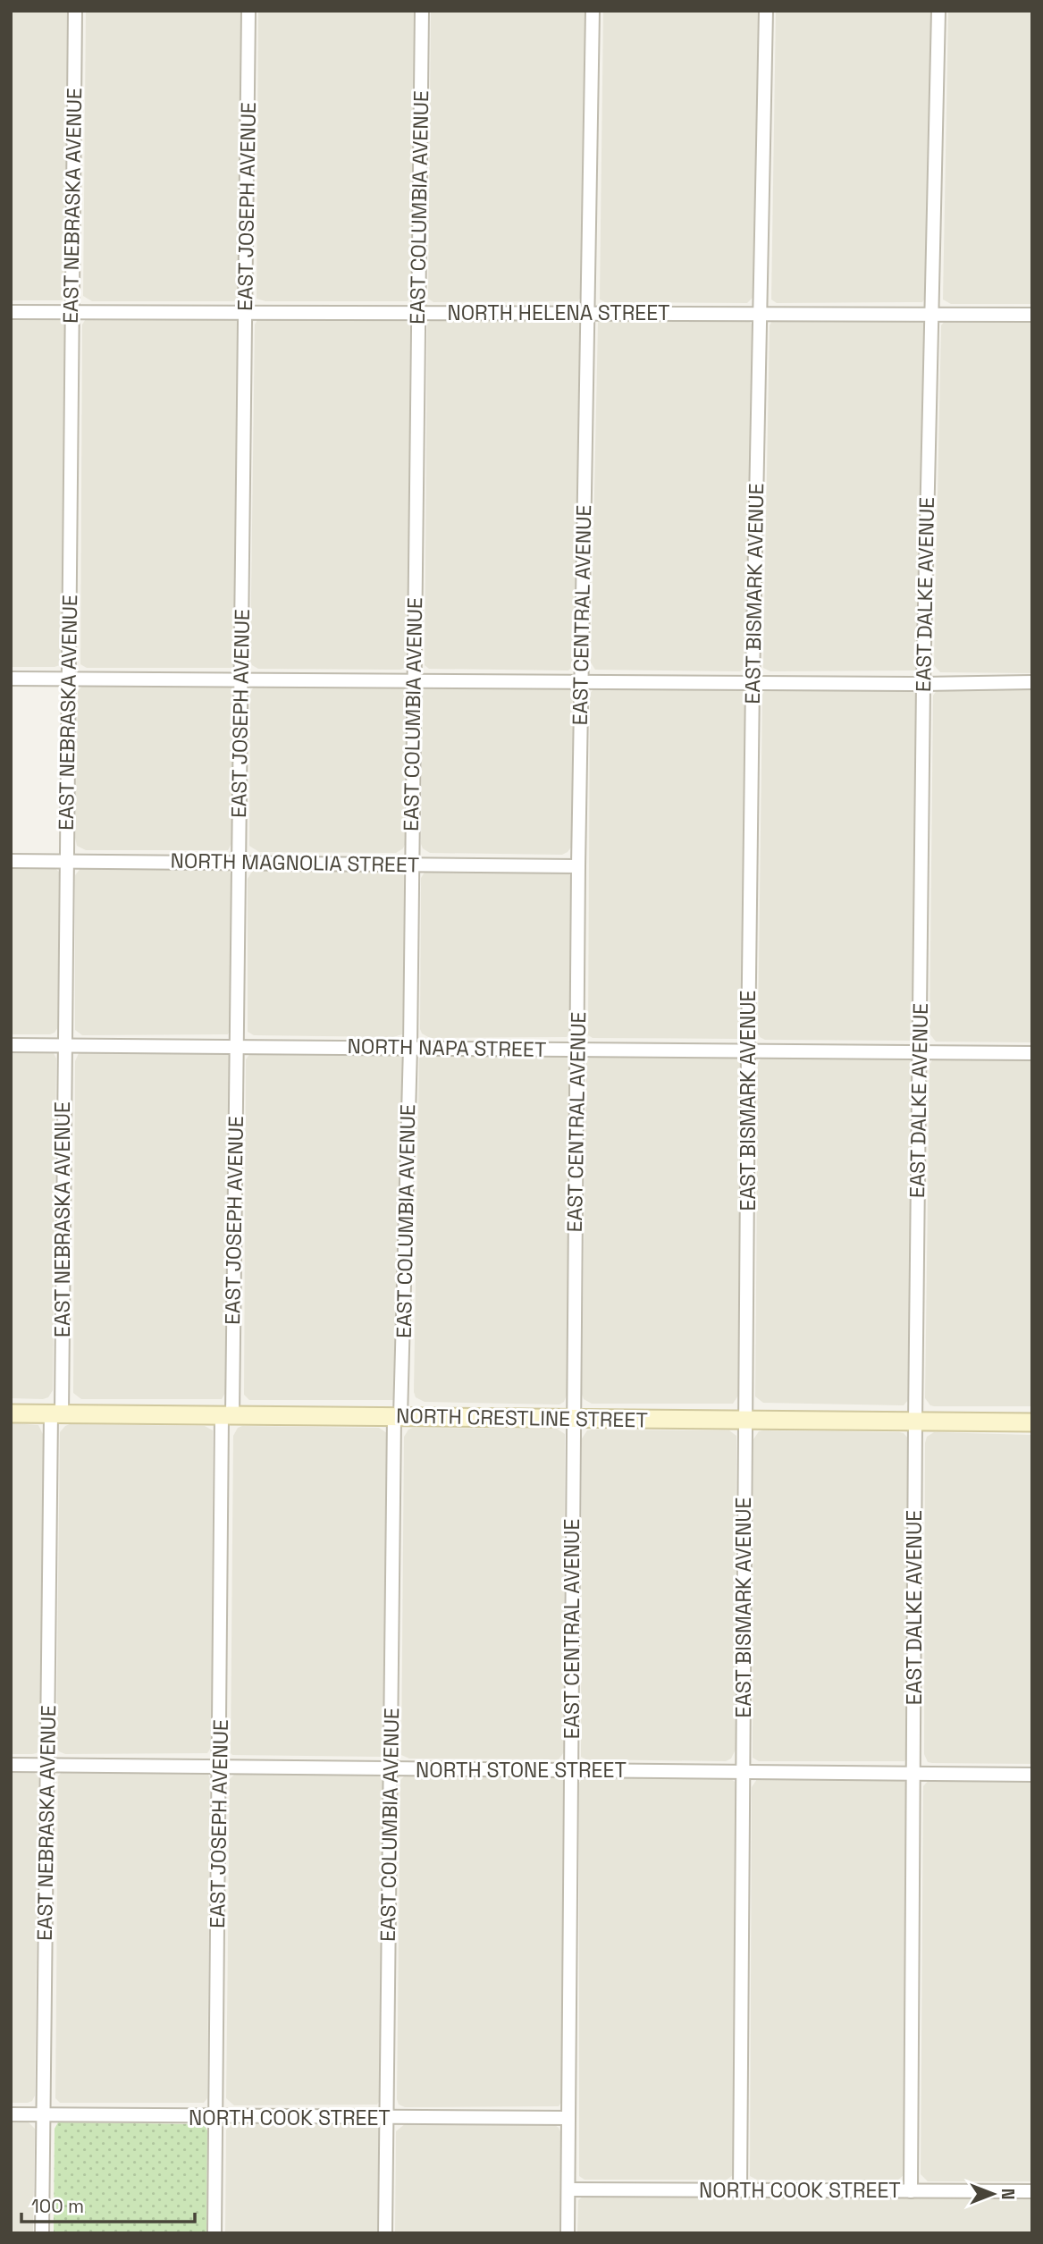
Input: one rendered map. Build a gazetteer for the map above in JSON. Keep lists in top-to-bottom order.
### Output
{
  "streets": {
    "main road": ["NORTH CRESTLINE STREET"],
    "street": [
      "EAST NEBRASKA AVENUE",
      "EAST JOSEPH AVENUE",
      "EAST COLUMBIA AVENUE",
      "NORTH HELENA STREET",
      "EAST BISMARK AVENUE",
      "EAST DALKE AVENUE",
      "EAST CENTRAL AVENUE",
      "NORTH MAGNOLIA STREET",
      "NORTH NAPA STREET",
      "NORTH STONE STREET",
      "NORTH COOK STREET"
    ]
  },
  "crossings": [
    ["EAST NEBRASKA AVENUE", "NORTH HELENA STREET"],
    ["EAST NEBRASKA AVENUE", "NORTH MAGNOLIA STREET"],
    ["EAST NEBRASKA AVENUE", "NORTH NAPA STREET"],
    ["EAST NEBRASKA AVENUE", "NORTH CRESTLINE STREET"],
    ["EAST NEBRASKA AVENUE", "NORTH STONE STREET"],
    ["EAST NEBRASKA AVENUE", "NORTH COOK STREET"],
    ["EAST JOSEPH AVENUE", "NORTH HELENA STREET"],
    ["EAST JOSEPH AVENUE", "NORTH MAGNOLIA STREET"],
    ["EAST JOSEPH AVENUE", "NORTH NAPA STREET"],
    ["EAST JOSEPH AVENUE", "NORTH CRESTLINE STREET"],
    ["EAST JOSEPH AVENUE", "NORTH STONE STREET"],
    ["EAST JOSEPH AVENUE", "NORTH COOK STREET"],
    ["EAST COLUMBIA AVENUE", "NORTH HELENA STREET"],
    ["EAST COLUMBIA AVENUE", "NORTH MAGNOLIA STREET"],
    ["EAST COLUMBIA AVENUE", "NORTH NAPA STREET"],
    ["EAST COLUMBIA AVENUE", "NORTH CRESTLINE STREET"],
    ["EAST COLUMBIA AVENUE", "NORTH STONE STREET"],
    ["EAST COLUMBIA AVENUE", "NORTH COOK STREET"],
    ["NORTH HELENA STREET", "EAST BISMARK AVENUE"],
    ["NORTH HELENA STREET", "EAST DALKE AVENUE"],
    ["NORTH HELENA STREET", "EAST CENTRAL AVENUE"],
    ["EAST BISMARK AVENUE", "NORTH NAPA STREET"],
    ["EAST BISMARK AVENUE", "NORTH CRESTLINE STREET"],
    ["EAST BISMARK AVENUE", "NORTH STONE STREET"],
    ["EAST BISMARK AVENUE", "NORTH COOK STREET"],
    ["EAST DALKE AVENUE", "NORTH NAPA STREET"],
    ["EAST DALKE AVENUE", "NORTH CRESTLINE STREET"],
    ["EAST DALKE AVENUE", "NORTH STONE STREET"],
    ["EAST DALKE AVENUE", "NORTH COOK STREET"],
    ["EAST CENTRAL AVENUE", "NORTH MAGNOLIA STREET"],
    ["EAST CENTRAL AVENUE", "NORTH NAPA STREET"],
    ["EAST CENTRAL AVENUE", "NORTH CRESTLINE STREET"],
    ["EAST CENTRAL AVENUE", "NORTH STONE STREET"],
    ["EAST CENTRAL AVENUE", "NORTH COOK STREET"]
  ],
  "scale_bar": "100 m",
  "north": "right"
}
